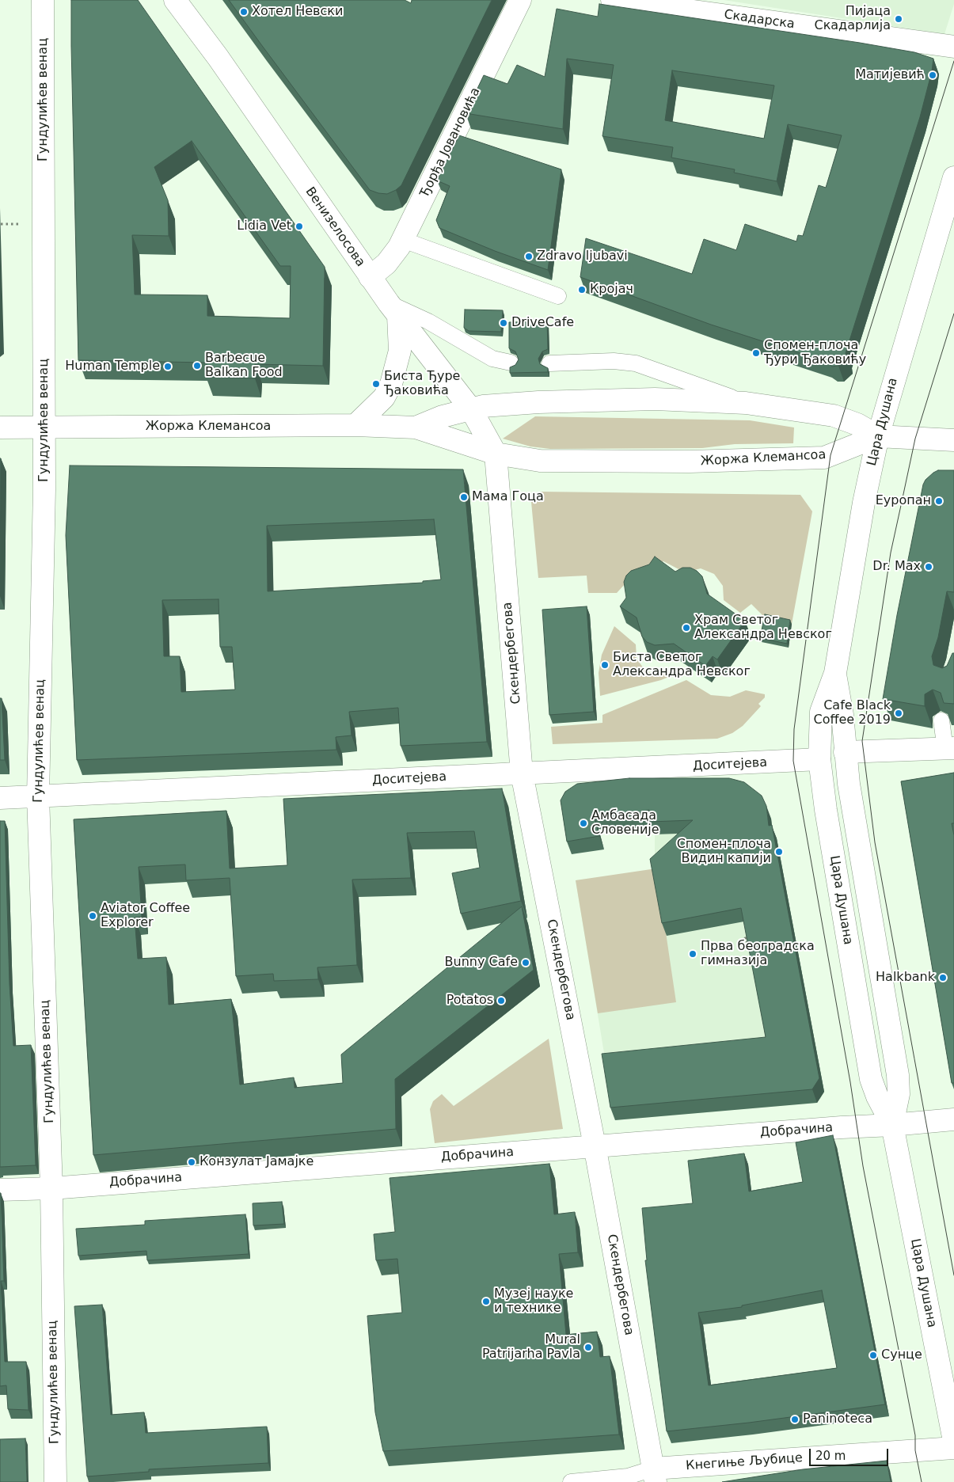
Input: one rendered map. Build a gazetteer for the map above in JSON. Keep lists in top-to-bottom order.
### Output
{
  "streets": {
    "street": [
      "Скадарска",
      "Гундулићев венац",
      "Ђорђа Јовановића",
      "Венизелосова",
      "Цара Душана",
      "Жоржа Клемансоа",
      "Скендербегова",
      "Доситејева",
      "Добрачина",
      "Кнегиње Љубице"
    ]
  },
  "crossings": [
    ["Гундулићев венац", "Жоржа Клемансоа"],
    ["Гундулићев венац", "Доситејева"],
    ["Гундулићев венац", "Добрачина"],
    ["Ђорђа Јовановића", "Венизелосова"],
    ["Венизелосова", "Жоржа Клемансоа"],
    ["Венизелосова", "Скендербегова"],
    ["Цара Душана", "Жоржа Клемансоа"],
    ["Цара Душана", "Доситејева"],
    ["Цара Душана", "Добрачина"],
    ["Жоржа Клемансоа", "Скендербегова"],
    ["Скендербегова", "Доситејева"],
    ["Скендербегова", "Добрачина"],
    ["Скендербегова", "Кнегиње Љубице"]
  ],
  "places": [
    "Хотел Невски",
    "Пијаца Скадарлија",
    "Матијевић",
    "Lidia Vet",
    "Zdravo ljubavi",
    "Кројач",
    "DriveCafe",
    "Спомен-плоча Ђури Ђаковићу",
    "Barbecue Balkan Food",
    "Human Temple",
    "Биста Ђуре Ђаковића",
    "Мама Гоца",
    "Еуропан",
    "Dr. Max",
    "Храм Светог Александра Невског",
    "Биста Светог Александра Невског",
    "Cafe Black Coffee 2019",
    "Амбасада Словеније",
    "Спомен-плоча Видин капији",
    "Aviator Coffee Explorer",
    "Прва београдска гимназија",
    "Bunny Cafe",
    "Halkbank",
    "Potatos",
    "Конзулат Јамајке",
    "Музеј науке и технике",
    "Mural Patrijarha Pavla",
    "Сунце",
    "Paninoteca"
  ],
  "scale_bar": "20 m"
}
